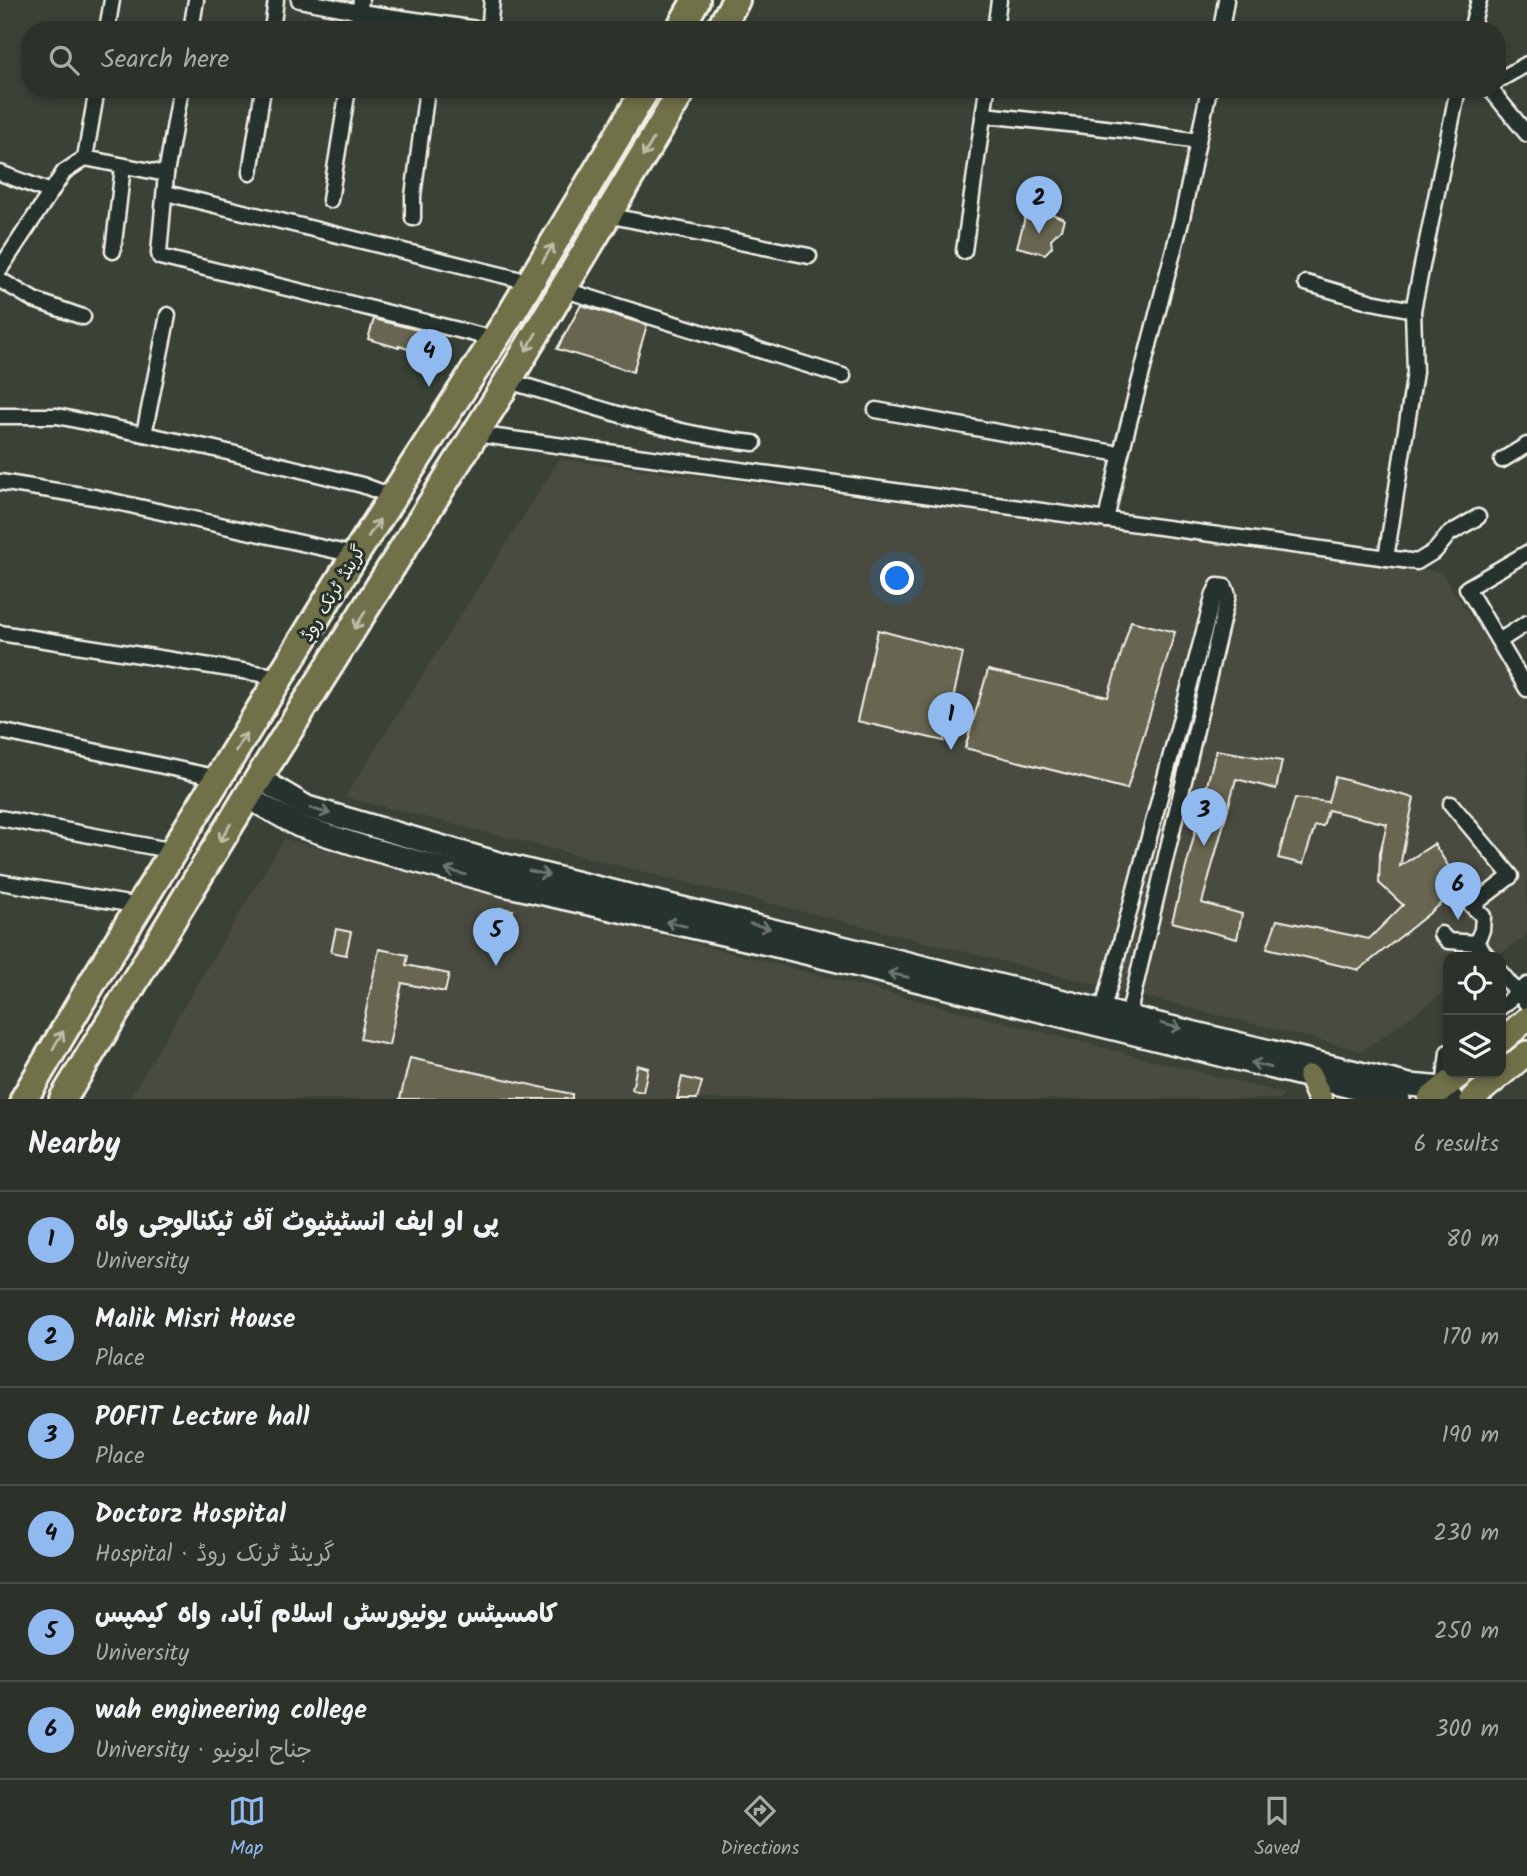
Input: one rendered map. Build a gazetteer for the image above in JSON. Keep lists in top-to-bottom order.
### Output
{
  "streets": {
    "highway": ["گرینڈ ٹرنک روڈ"]
  },
  "page": {
    "search": "Search here",
    "pins": [
      "2",
      "4",
      "1",
      "3",
      "6",
      "5"
    ],
    "heading": ["Nearby", "6 results"],
    "list": [
      {
        "mark": "1",
        "name": "پی او ایف انسٹیٹیوٹ آف ٹیکنالوجی واہ",
        "note": "University",
        "value": "80 m"
      },
      {
        "mark": "2",
        "name": "Malik Misri House",
        "note": "Place",
        "value": "170 m"
      },
      {
        "mark": "3",
        "name": "POFIT Lecture hall",
        "note": "Place",
        "value": "190 m"
      },
      {
        "mark": "4",
        "name": "Doctorz Hospital",
        "note": "Hospital · گرینڈ ٹرنک روڈ",
        "value": "230 m"
      },
      {
        "mark": "5",
        "name": "کامسیٹس یونیورسٹی اسلام آباد، واہ کیمپس",
        "note": "University",
        "value": "250 m"
      },
      {
        "mark": "6",
        "name": "wah engineering college",
        "note": "University · جناح ایونیو",
        "value": "300 m"
      }
    ],
    "nav": ["Map", "Directions", "Saved"]
  }
}
